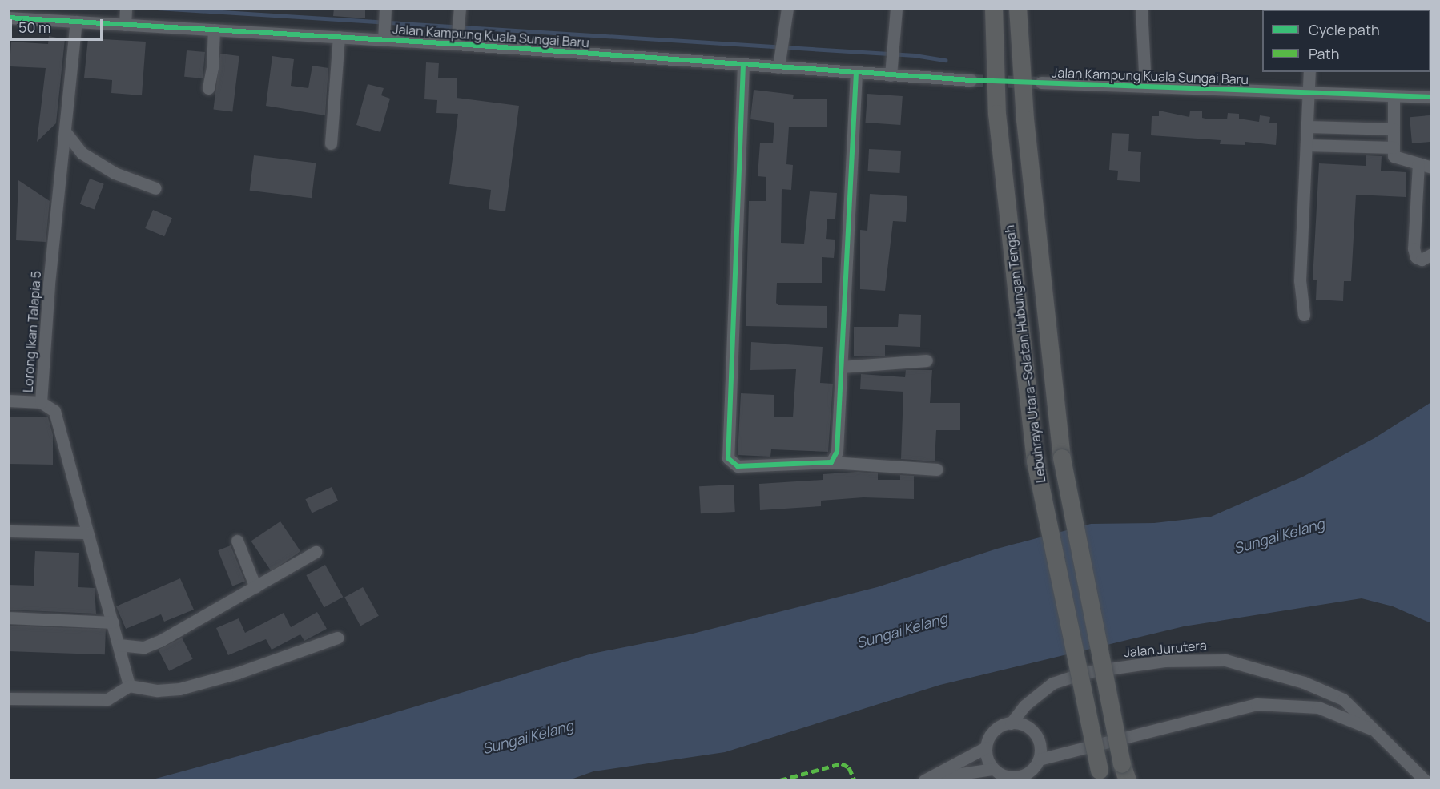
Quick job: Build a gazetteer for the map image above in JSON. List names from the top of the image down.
{
  "streets": {
    "highway": ["Lebuhraya Utara–Selatan Hubungan Tengah"],
    "street": ["Jalan Kampung Kuala Sungai Baru", "Lorong Ikan Talapia 5", "Jalan Jurutera"]
  },
  "crossings": [
    ["Jalan Kampung Kuala Sungai Baru", "Lorong Ikan Talapia 5"]
  ],
  "water": ["Sungai Kelang"],
  "legend": ["Cycle path", "Path"],
  "scale_bar": "50 m"
}
